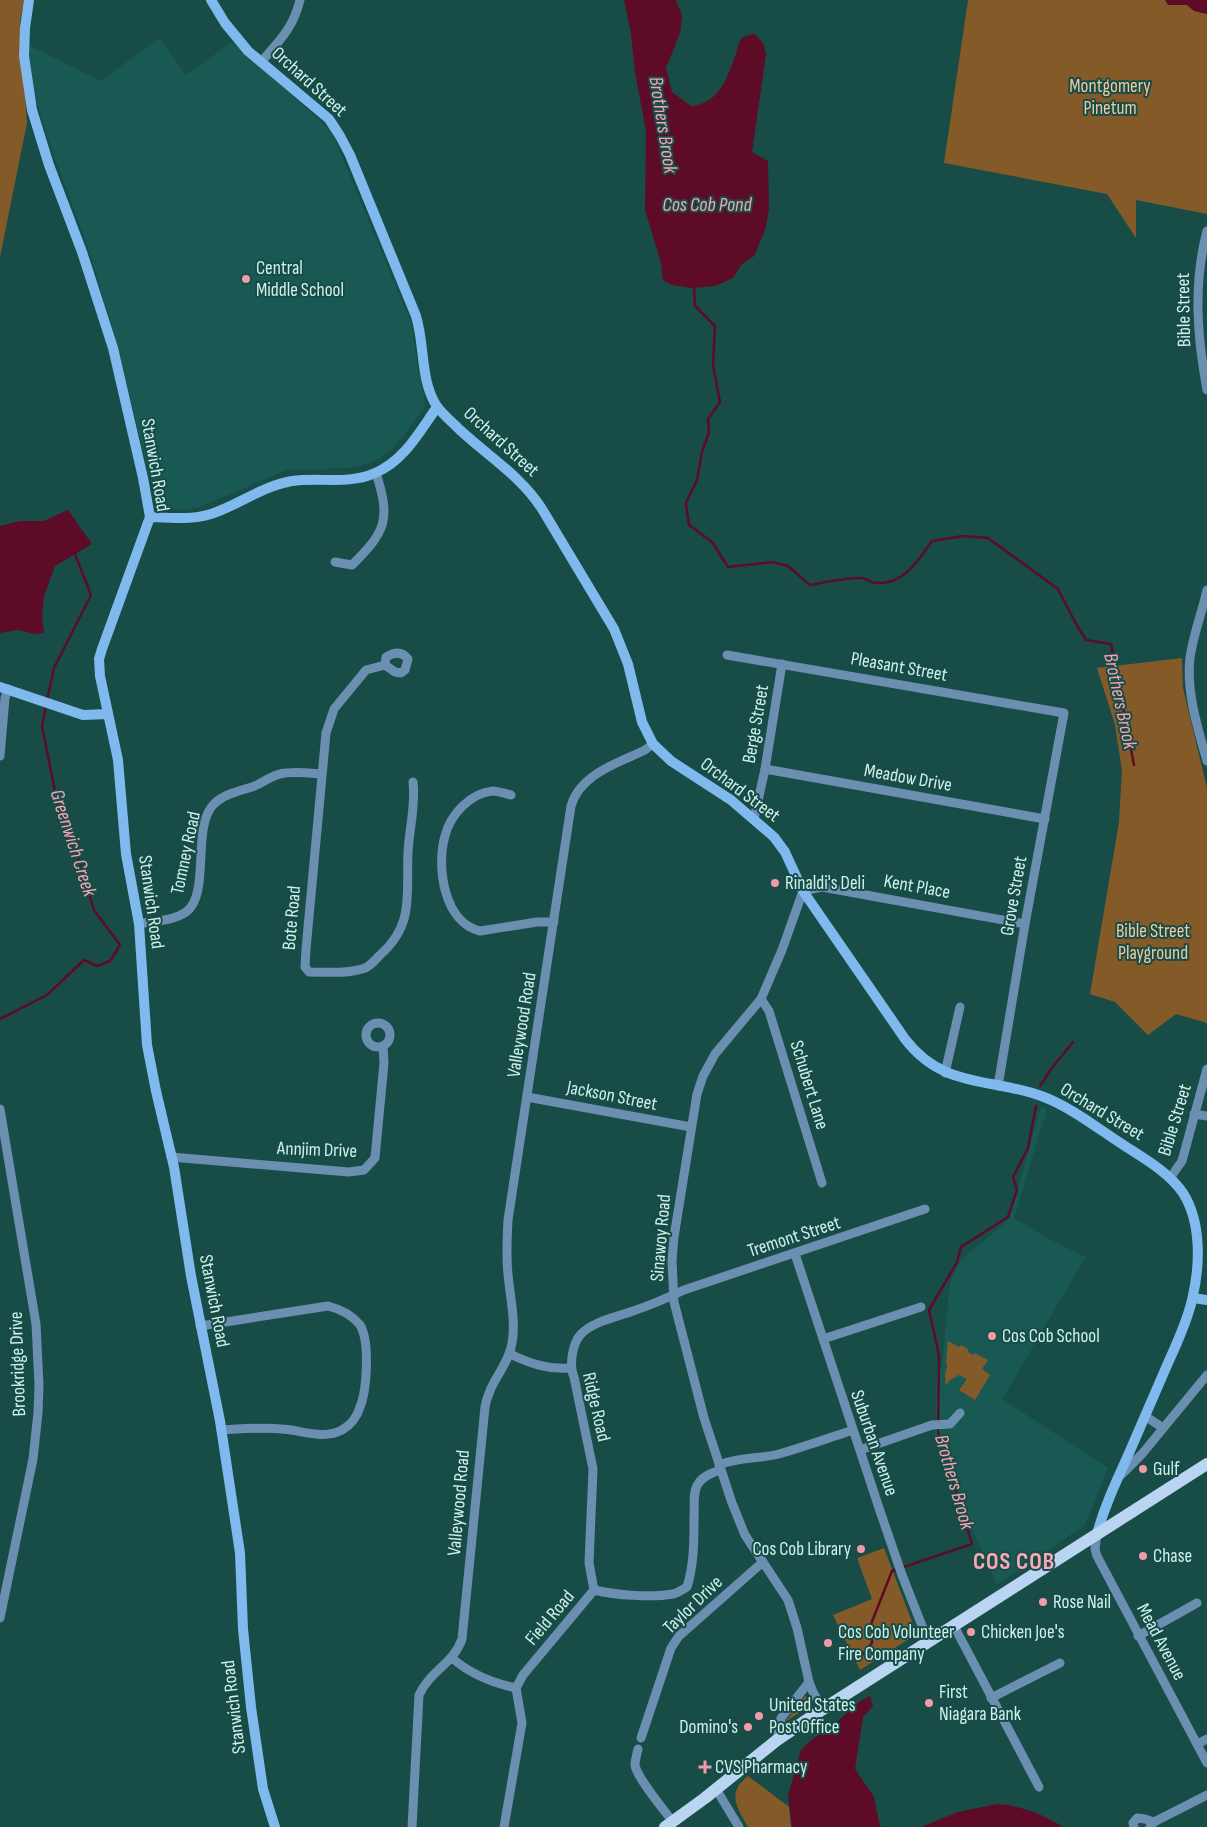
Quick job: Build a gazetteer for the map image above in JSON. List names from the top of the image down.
{
  "streets": {
    "street": [
      "Orchard Street",
      "Bible Street",
      "Stanwich Road",
      "Pleasant Street",
      "Berge Street",
      "Meadow Drive",
      "Tomney Road",
      "Kent Place",
      "Grove Street",
      "Bote Road",
      "Valleywood Road",
      "Schubert Lane",
      "Jackson Street",
      "Annjim Drive",
      "Tremont Street",
      "Sinawoy Road",
      "Brookridge Drive",
      "Ridge Road",
      "Suburban Avenue",
      "Taylor Drive",
      "Field Road",
      "Mead Avenue"
    ]
  },
  "crossings": [
    ["Orchard Street", "Bible Street"],
    ["Orchard Street", "Berge Street"],
    ["Orchard Street", "Kent Place"],
    ["Orchard Street", "Grove Street"],
    ["Orchard Street", "Valleywood Road"],
    ["Orchard Street", "Sinawoy Road"],
    ["Orchard Street", "Mead Avenue"],
    ["Stanwich Road", "Tomney Road"],
    ["Stanwich Road", "Annjim Drive"],
    ["Pleasant Street", "Berge Street"],
    ["Pleasant Street", "Grove Street"],
    ["Berge Street", "Meadow Drive"],
    ["Meadow Drive", "Grove Street"],
    ["Tomney Road", "Bote Road"],
    ["Kent Place", "Grove Street"],
    ["Kent Place", "Sinawoy Road"],
    ["Valleywood Road", "Jackson Street"],
    ["Schubert Lane", "Sinawoy Road"],
    ["Jackson Street", "Sinawoy Road"],
    ["Tremont Street", "Sinawoy Road"],
    ["Tremont Street", "Ridge Road"],
    ["Tremont Street", "Suburban Avenue"],
    ["Sinawoy Road", "Ridge Road"],
    ["Sinawoy Road", "Taylor Drive"],
    ["Sinawoy Road", "Field Road"],
    ["Ridge Road", "Field Road"]
  ],
  "districts": ["COS COB"],
  "water": ["Brothers Brook", "Cos Cob Pond", "Greenwich Creek"],
  "parks": ["Montgomery Pinetum", "Bible Street Playground"],
  "places": {
    "other": [
      "Central Middle School",
      "Rinaldi's Deli",
      "Cos Cob School",
      "Gulf",
      "Cos Cob Library",
      "Chase",
      "Rose Nail",
      "Chicken Joe's",
      "Cos Cob Volunteer Fire Company",
      "First Niagara Bank",
      "United States Post Office",
      "Domino's"
    ],
    "health": ["CVS Pharmacy"]
  }
}
